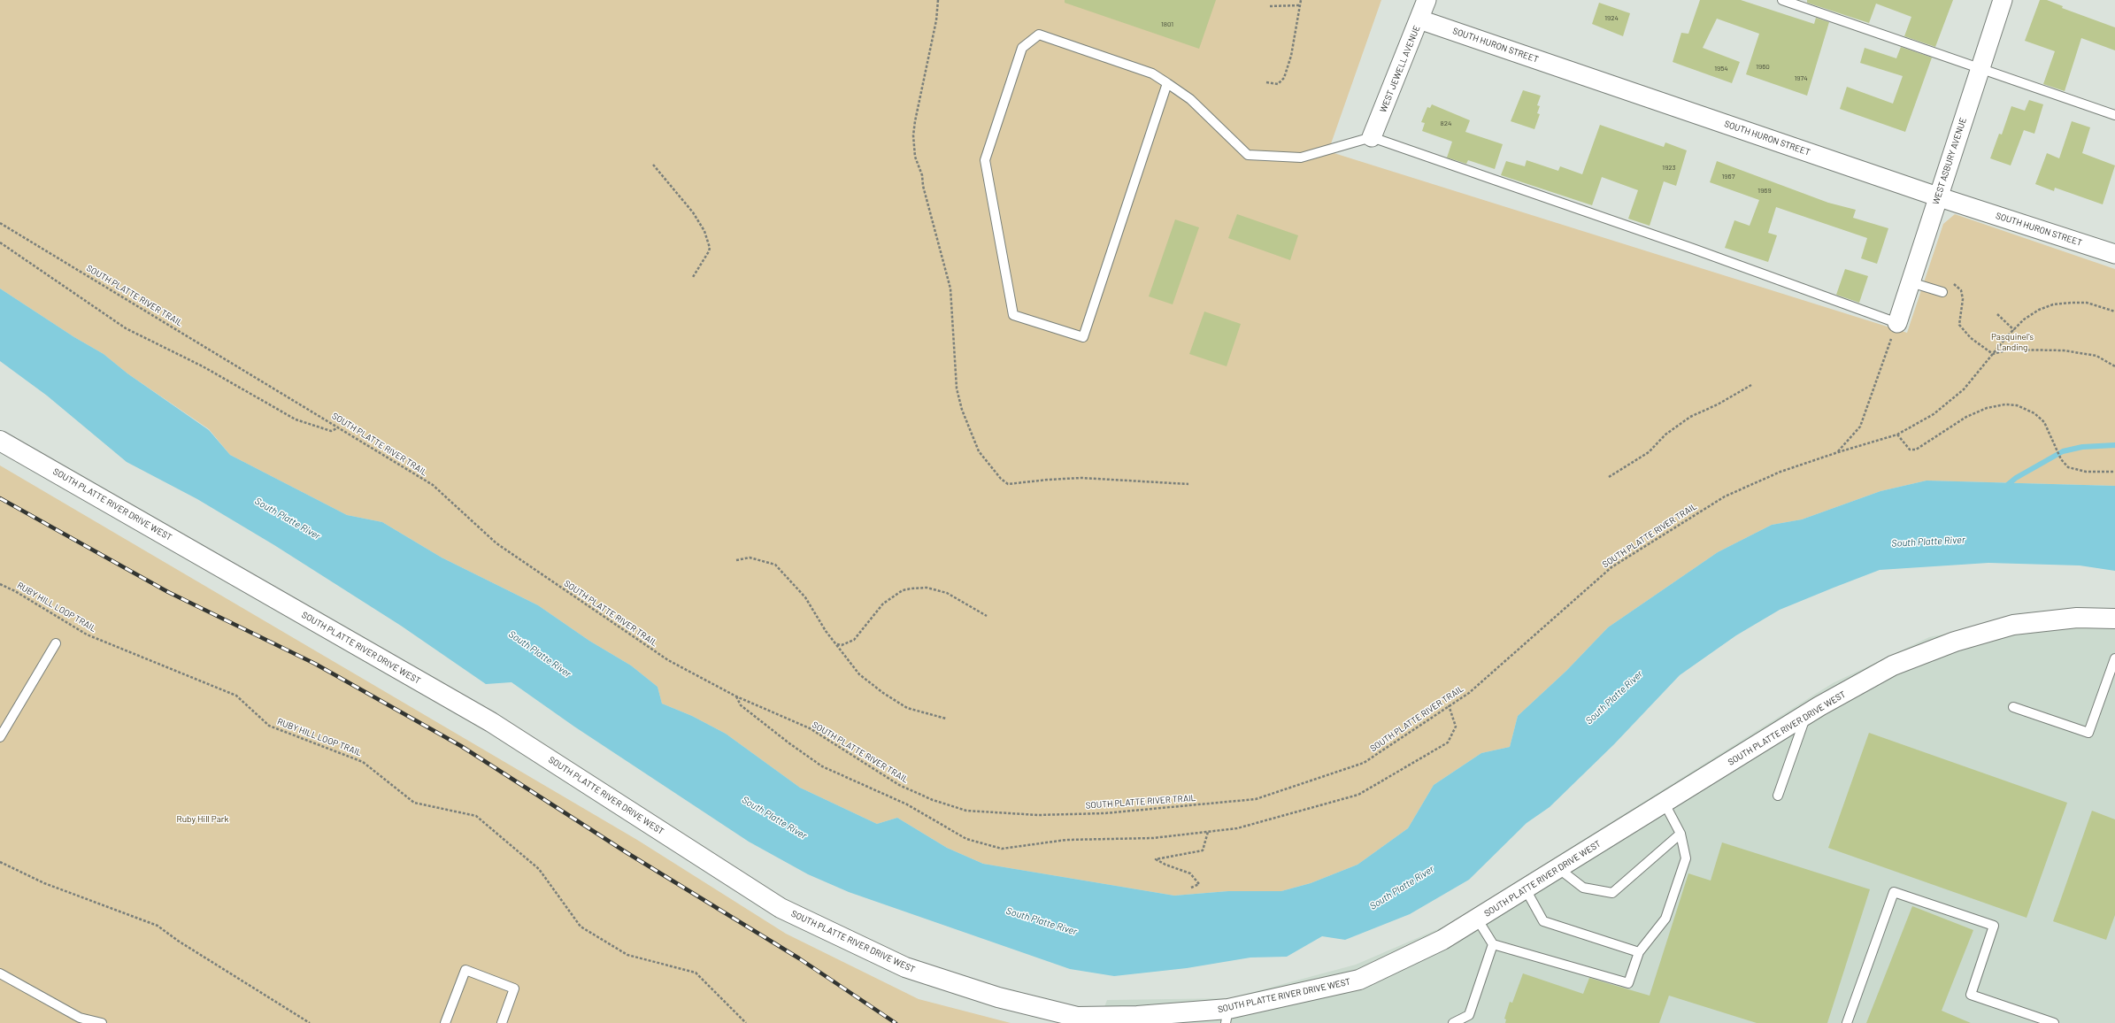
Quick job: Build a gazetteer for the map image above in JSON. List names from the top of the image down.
{
  "streets": {
    "street": [
      "SOUTH HURON STREET",
      "WEST JEWELL AVENUE",
      "WEST ASBURY AVENUE",
      "SOUTH PLATTE RIVER DRIVE WEST"
    ],
    "path": ["SOUTH PLATTE RIVER TRAIL", "RUBY HILL LOOP TRAIL"]
  },
  "crossings": [
    ["SOUTH HURON STREET", "WEST JEWELL AVENUE"],
    ["SOUTH HURON STREET", "WEST ASBURY AVENUE"]
  ],
  "water": ["South Platte River"],
  "parks": ["Pasquinel's Landing", "Ruby Hill Park"],
  "house_numbers": [
    "1924",
    "1801",
    "1960",
    "1954",
    "1974",
    "824",
    "1923",
    "1967",
    "1969"
  ]
}
